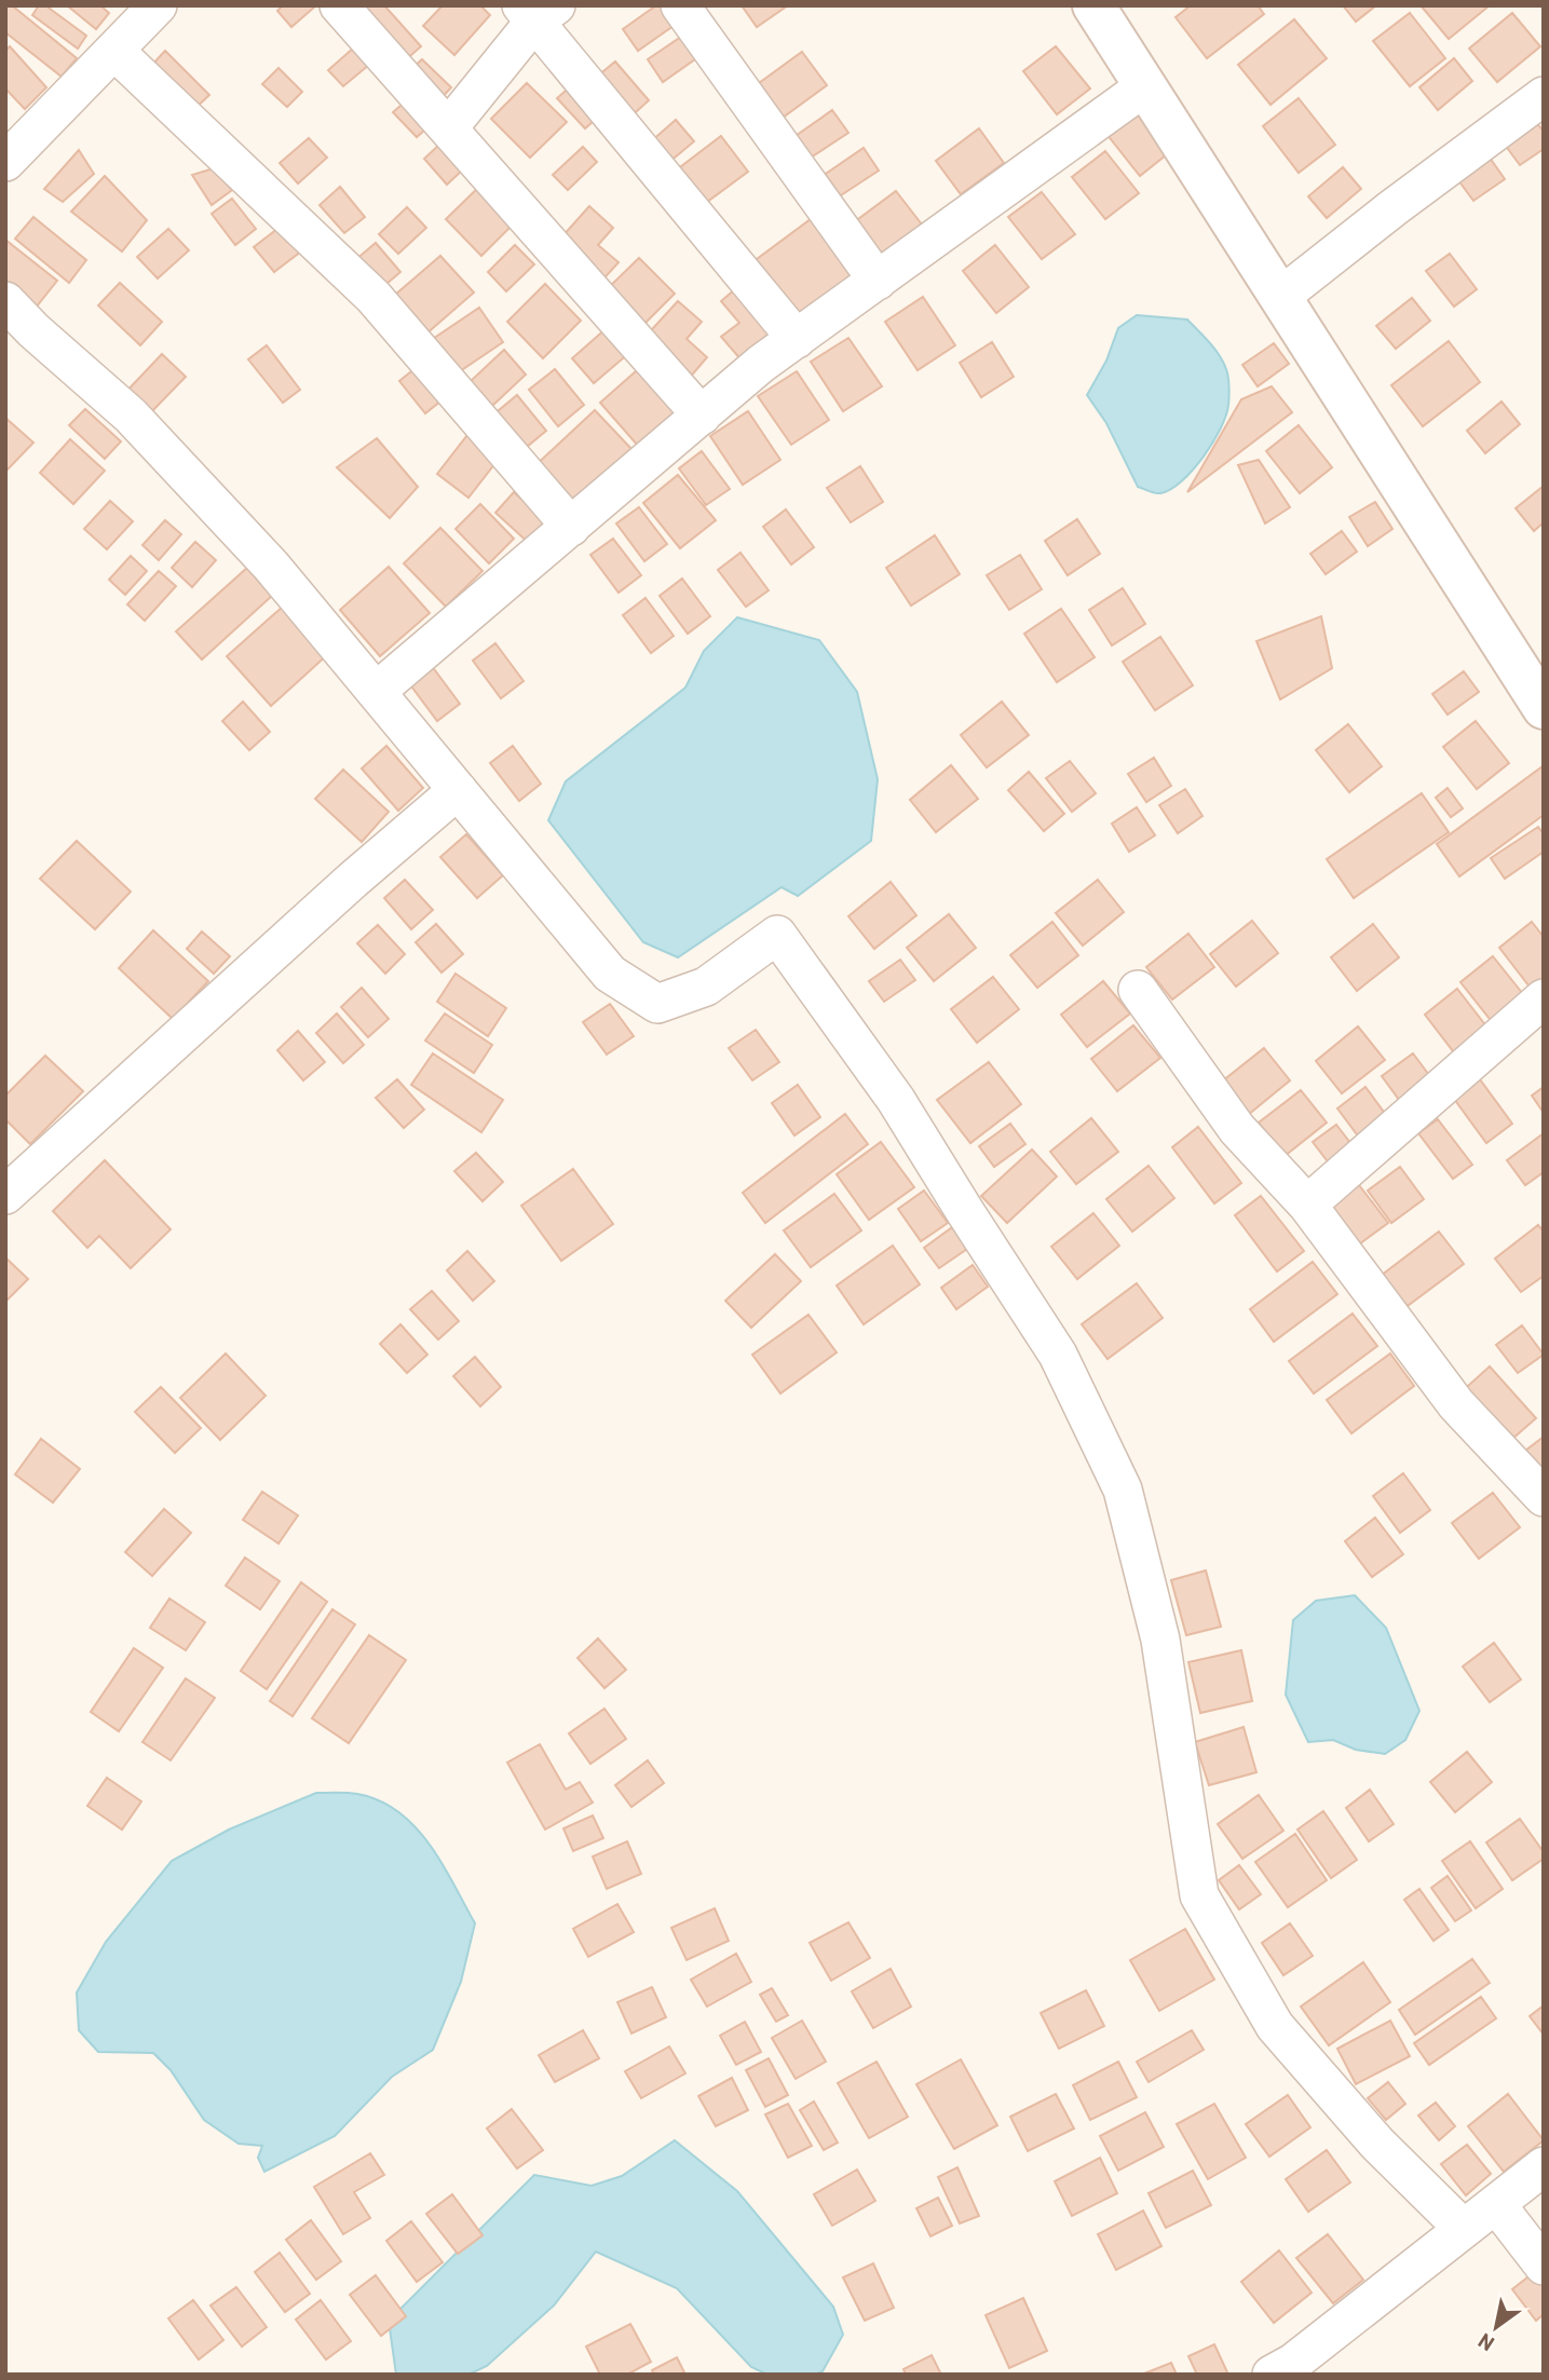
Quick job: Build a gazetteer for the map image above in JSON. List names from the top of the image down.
{
  "north": "bottom left"
}
